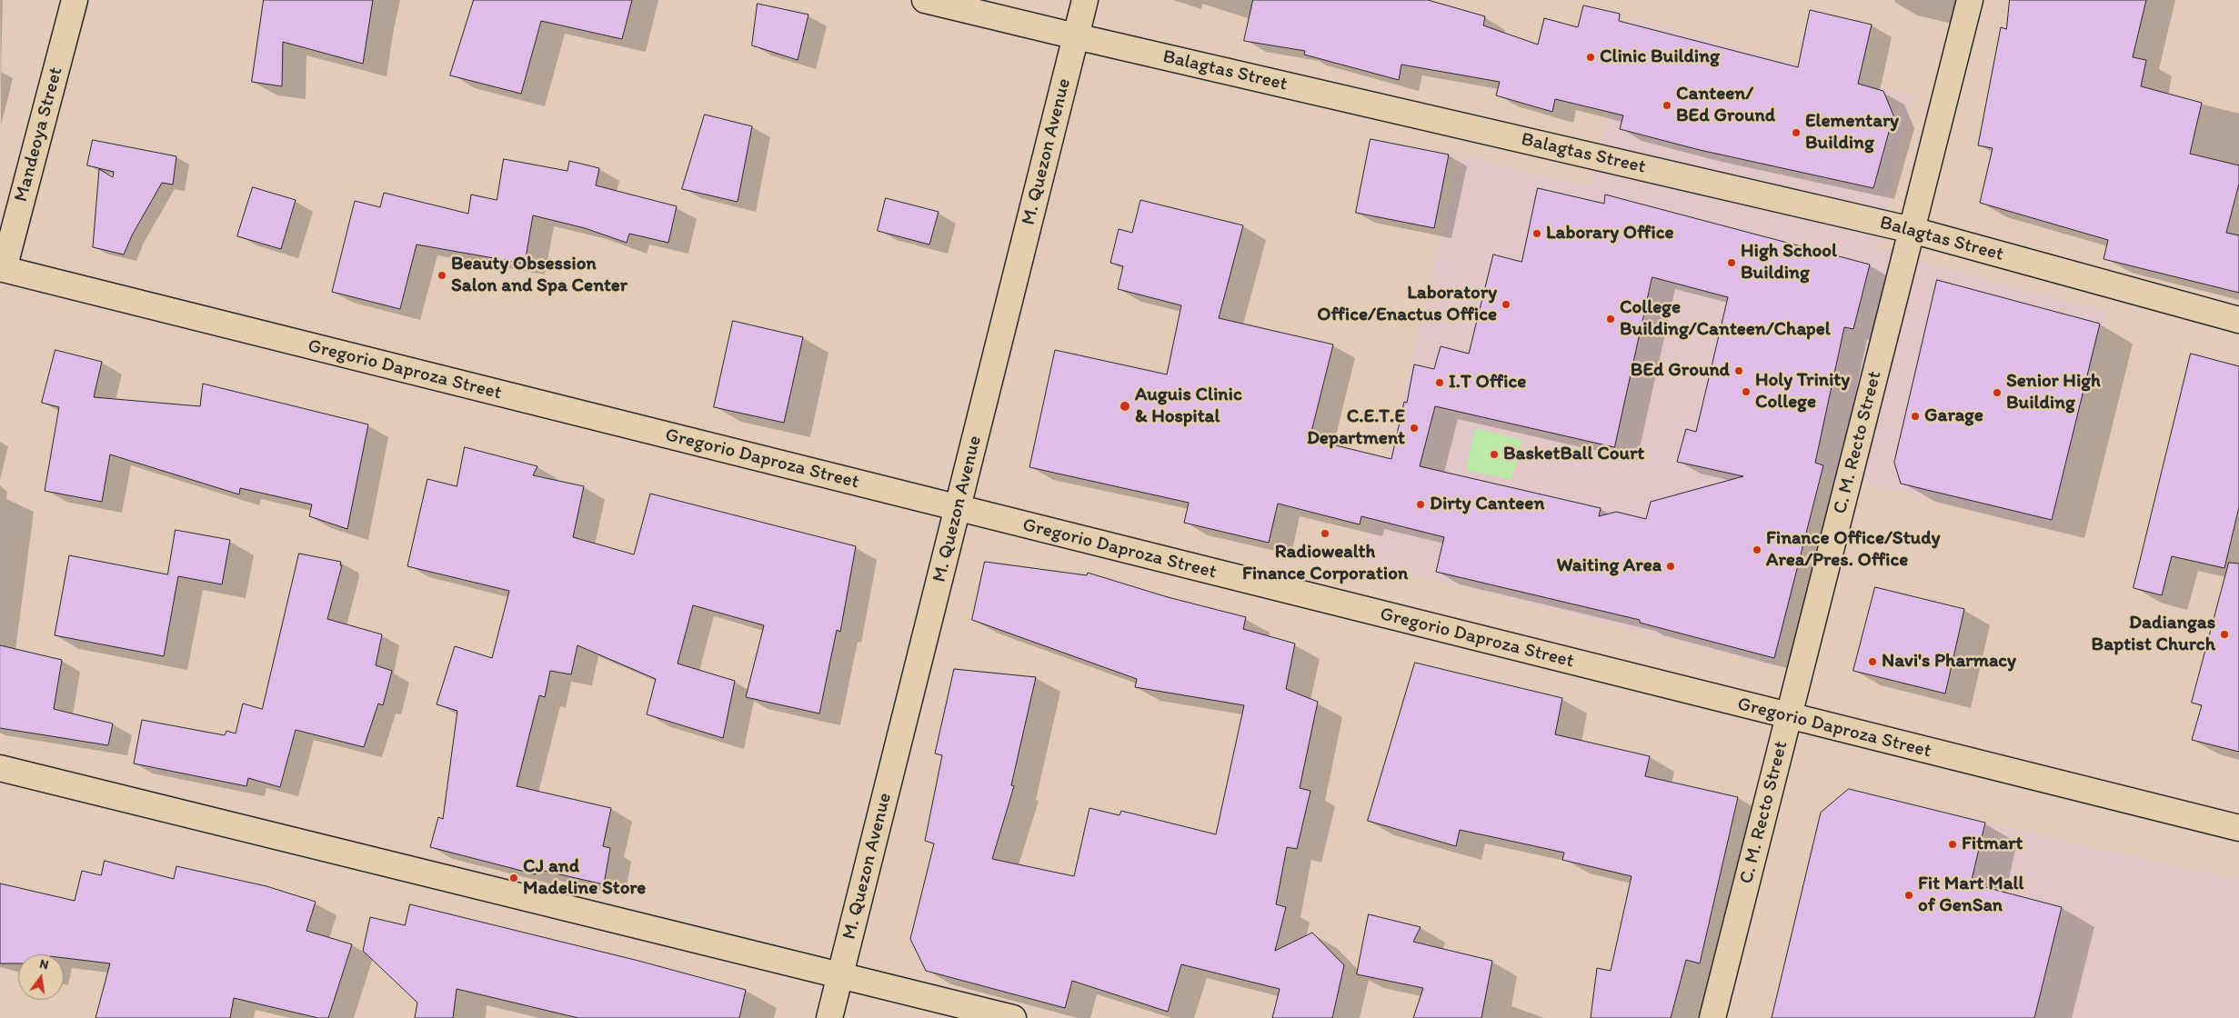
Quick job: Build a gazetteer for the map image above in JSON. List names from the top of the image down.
{
  "streets": {
    "street": [
      "Balagtas Street",
      "Mandeoya Street",
      "M. Quezon Avenue",
      "Gregorio Daproza Street",
      "C. M. Recto Street"
    ]
  },
  "crossings": [
    ["Balagtas Street", "M. Quezon Avenue"],
    ["Balagtas Street", "C. M. Recto Street"],
    ["Mandeoya Street", "Gregorio Daproza Street"],
    ["M. Quezon Avenue", "Gregorio Daproza Street"],
    ["Gregorio Daproza Street", "C. M. Recto Street"]
  ],
  "places": [
    "Clinic Building",
    "Canteen/ BEd Ground",
    "Elementary Building",
    "Laborary Office",
    "High School Building",
    "Beauty Obsession Salon and Spa Center",
    "Laboratory Office/Enactus Office",
    "College Building/Canteen/Chapel",
    "BEd Ground",
    "I.T Office",
    "Holy Trinity College",
    "Senior High Building",
    "Auguis Clinic & Hospital",
    "Garage",
    "C.E.T.E Department",
    "BasketBall Court",
    "Dirty Canteen",
    "Radiowealth Finance Corporation",
    "Finance Office/Study Area/Pres. Office",
    "Waiting Area",
    "Dadiangas Baptist Church",
    "Navi's Pharmacy",
    "Fitmart",
    "CJ and Madeline Store",
    "Fit Mart Mall of GenSan"
  ],
  "north": "top"
}
